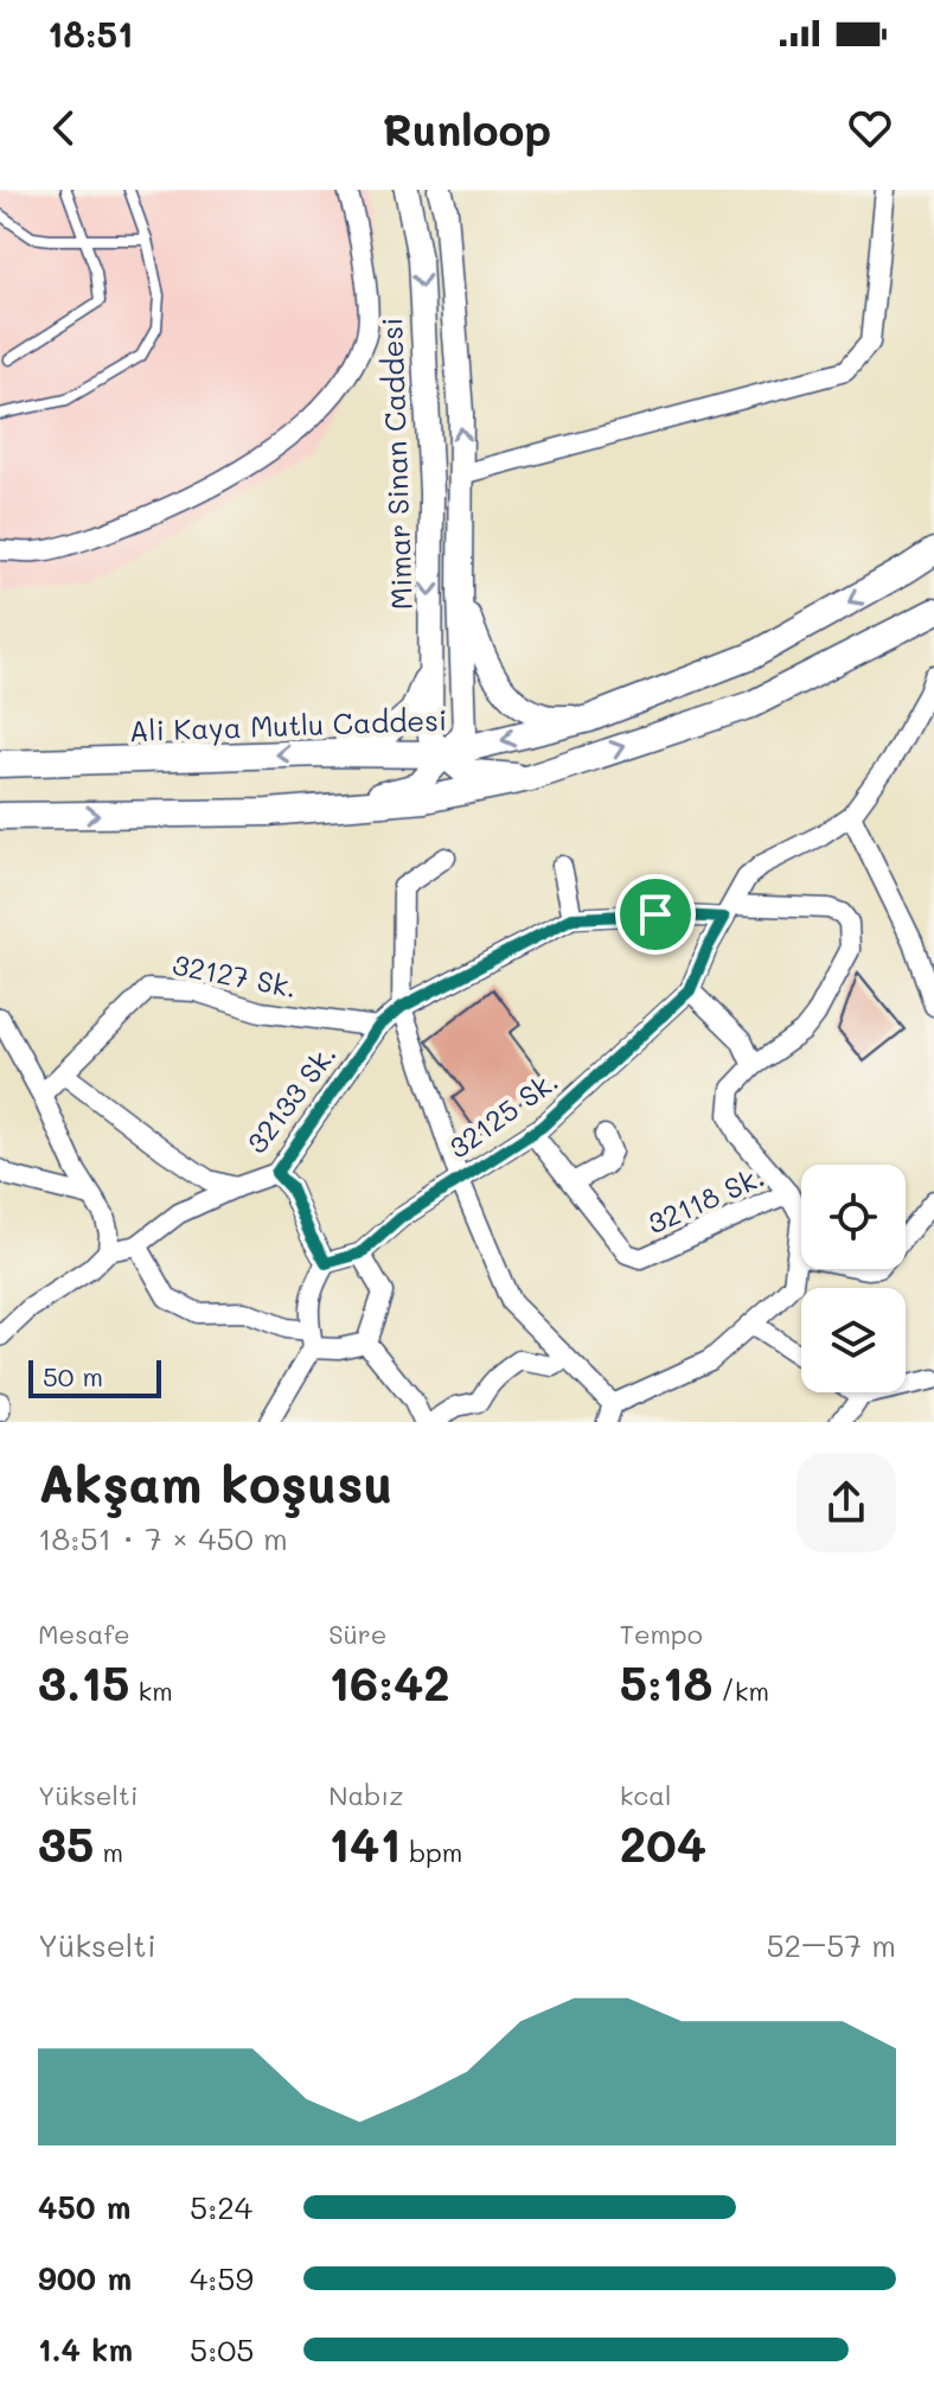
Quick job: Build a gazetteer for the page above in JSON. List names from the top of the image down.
{
  "streets": {
    "main road": ["Ali Kaya Mutlu Caddesi"],
    "street": [
      "Mimar Sinan Caddesi",
      "32127 Sk.",
      "32133 Sk.",
      "32125 Sk.",
      "32118 Sk."
    ]
  },
  "crossings": [
    ["Mimar Sinan Caddesi", "Ali Kaya Mutlu Caddesi"],
    ["32127 Sk.", "32133 Sk."],
    ["32125 Sk.", "32118 Sk."]
  ],
  "scale_bar": "50 m",
  "page": {
    "status": "18:51",
    "header": "Runloop",
    "scale": "50 m",
    "heading": ["Akşam koşusu", "18:51 · 7 × 450 m"],
    "stats": [
      ["Mesafe", "3.15 km"],
      ["Süre", "16:42"],
      ["Tempo", "5:18 /km"],
      ["Yükselti", "35 m"],
      ["Nabız", "141 bpm"],
      ["kcal", "204"]
    ],
    "chart": ["Yükselti", "52–57 m"],
    "list": [
      {
        "name": "450 m",
        "note": "5:24"
      },
      {
        "name": "900 m",
        "note": "4:59"
      },
      {
        "name": "1.4 km",
        "note": "5:05"
      }
    ]
  }
}
